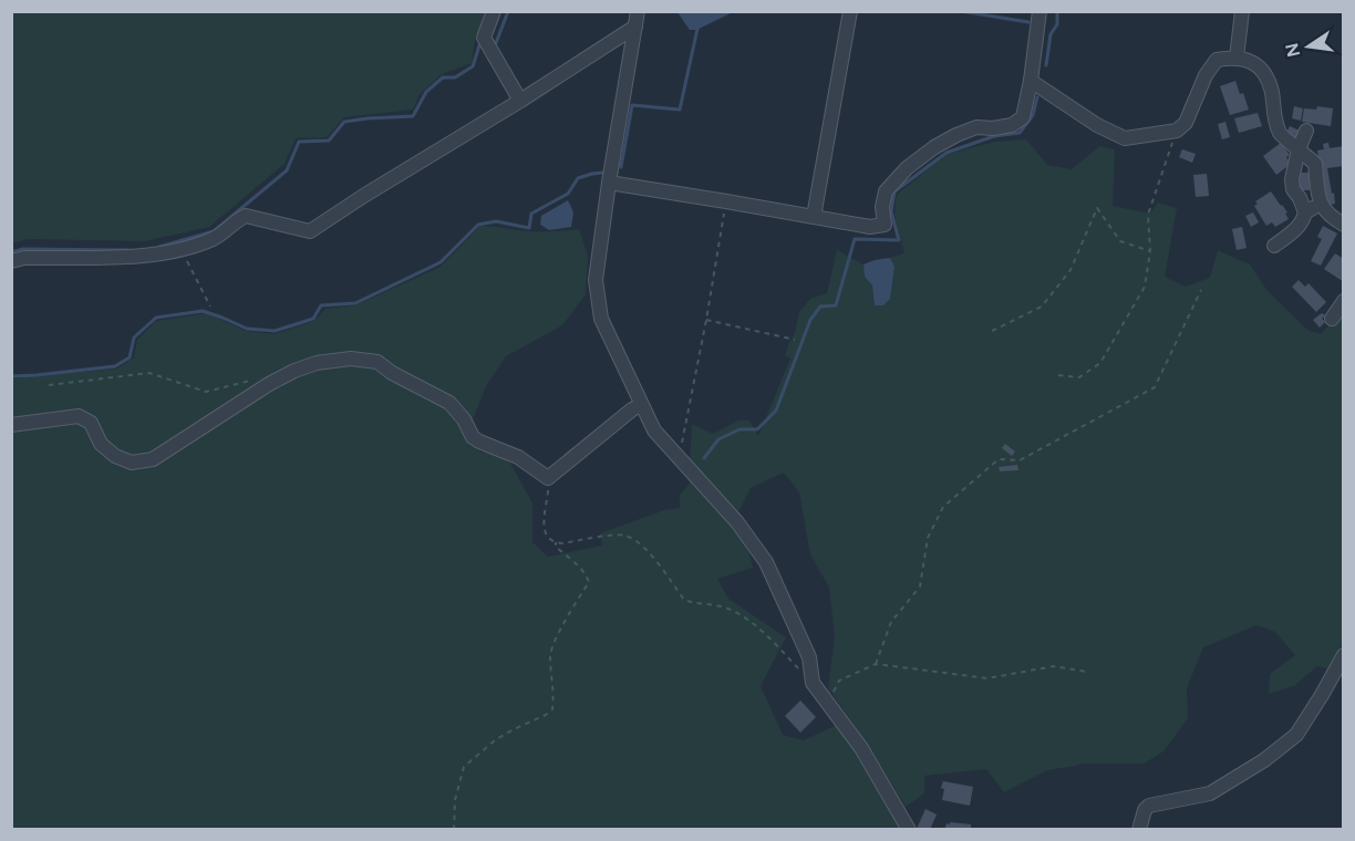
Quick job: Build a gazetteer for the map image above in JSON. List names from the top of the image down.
{
  "north": "left"
}
